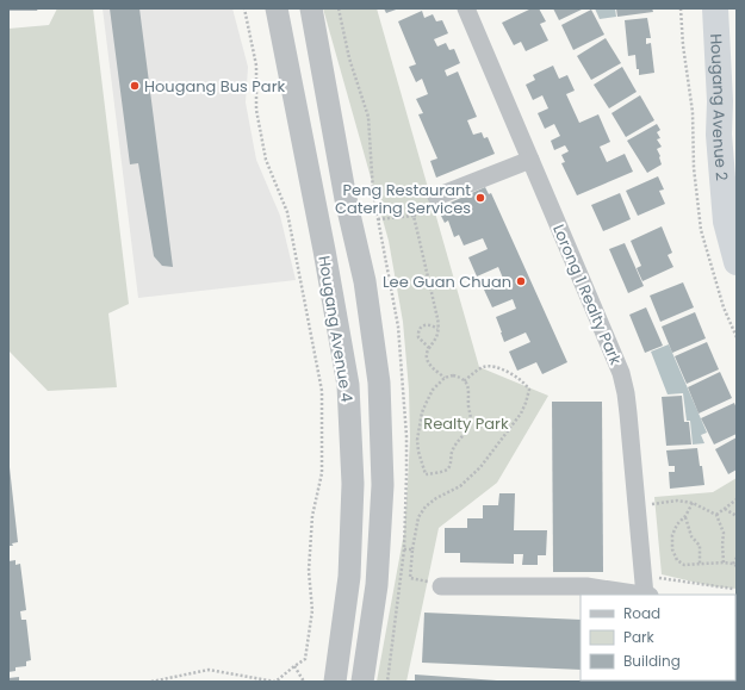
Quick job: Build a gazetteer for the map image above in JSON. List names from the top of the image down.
{
  "streets": {
    "highway": ["Hougang Avenue 2"],
    "street": ["Lorong 1 Realty Park", "Hougang Avenue 4"]
  },
  "parks": ["Realty Park"],
  "places": ["Hougang Bus Park", "Peng Restaurant Catering Services", "Lee Guan Chuan"],
  "legend": ["Road", "Park", "Building"]
}
